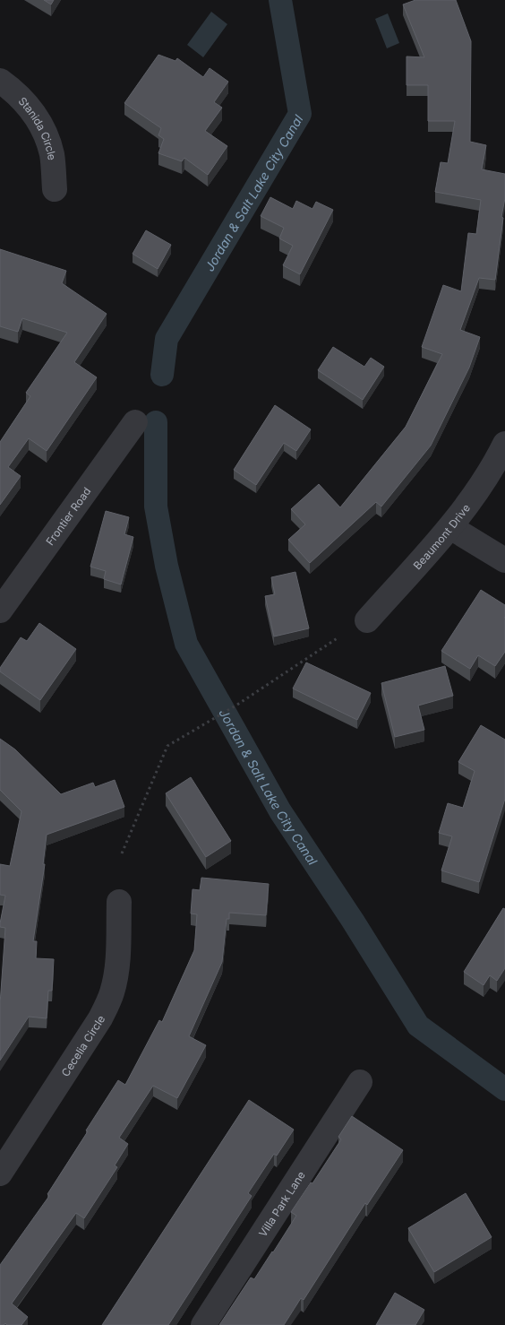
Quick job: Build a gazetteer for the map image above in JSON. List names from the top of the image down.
{
  "streets": {
    "street": [
      "Stanida Circle",
      "Frontier Road",
      "Beaumont Drive",
      "Cecelia Circle",
      "Villa Park Lane"
    ]
  },
  "water": ["Jordan & Salt Lake City Canal"]
}
